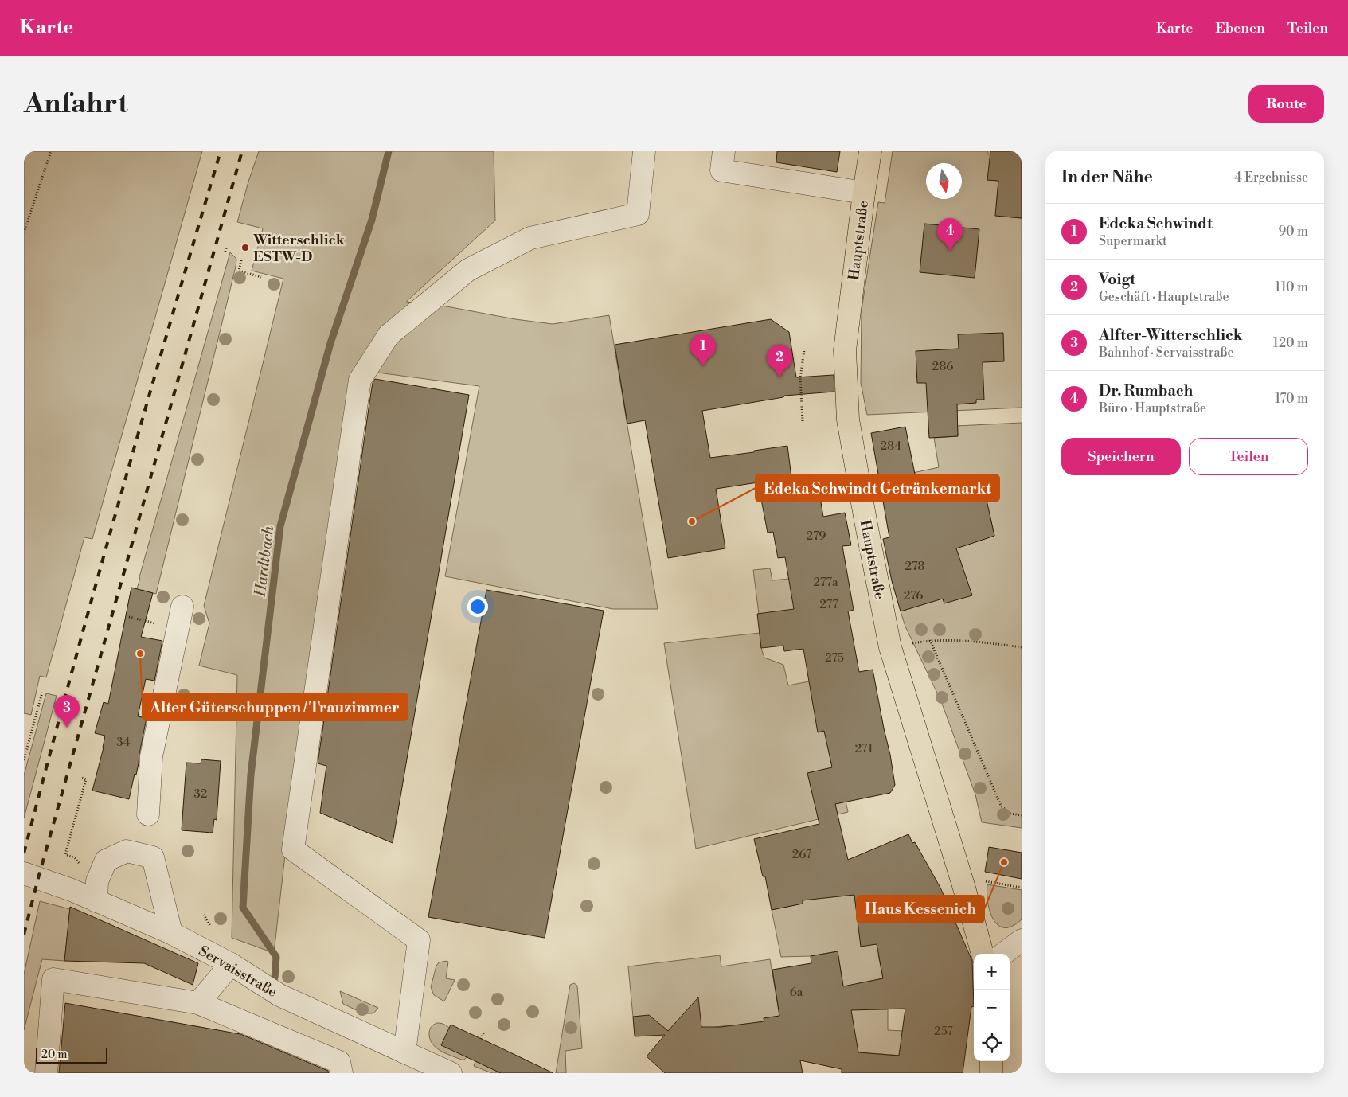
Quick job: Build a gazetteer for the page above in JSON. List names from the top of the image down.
{
  "streets": {
    "main road": ["Hauptstraße"],
    "street": ["Servaisstraße"]
  },
  "water": ["Hardtbach"],
  "places": [
    "Witterschlick ESTW-D",
    "Edeka Schwindt Getränkemarkt",
    "Alter Güterschuppen / Trauzimmer",
    "Haus Kessenich"
  ],
  "house_numbers": [
    "286",
    "284",
    "279",
    "278",
    "277a",
    "276",
    "277",
    "275",
    "34",
    "271",
    "32",
    "267",
    "6a",
    "257"
  ],
  "scale_bar": "20 m",
  "north": "bottom",
  "page": {
    "header": "Karte",
    "nav": ["Karte", "Ebenen", "Teilen"],
    "buttons": [
      "Route",
      ["Speichern", "Teilen"]
    ],
    "title": "Anfahrt",
    "heading": ["In der Nähe", "4 Ergebnisse"],
    "list": [
      {
        "mark": "1",
        "name": "Edeka Schwindt",
        "note": "Supermarkt",
        "value": "90 m"
      },
      {
        "mark": "2",
        "name": "Voigt",
        "note": "Geschäft · Hauptstraße",
        "value": "110 m"
      },
      {
        "mark": "3",
        "name": "Alfter-Witterschlick",
        "note": "Bahnhof · Servaisstraße",
        "value": "120 m"
      },
      {
        "mark": "4",
        "name": "Dr. Rumbach",
        "note": "Büro · Hauptstraße",
        "value": "170 m"
      }
    ],
    "pins": [
      "4",
      "1",
      "2",
      "3"
    ],
    "map_buttons": ["+", "−"],
    "scale": "20 m"
  }
}
